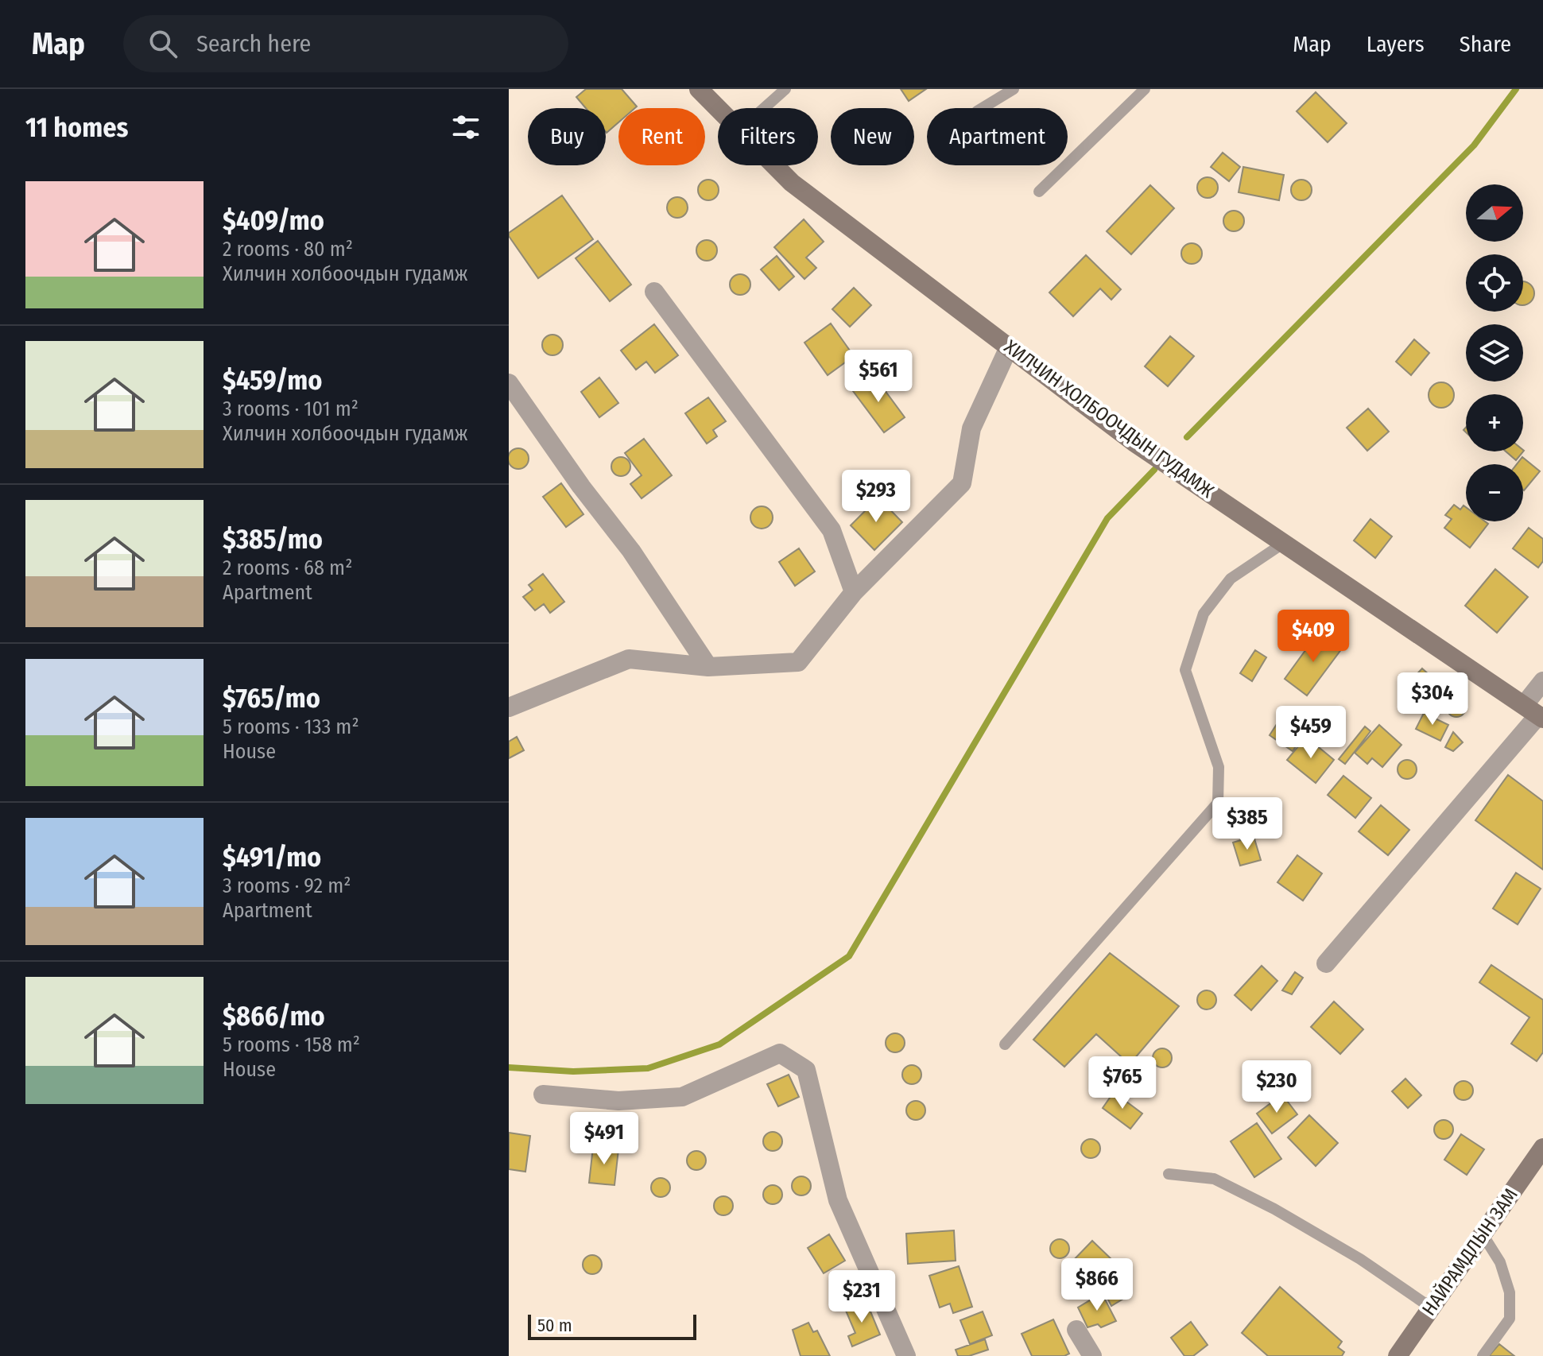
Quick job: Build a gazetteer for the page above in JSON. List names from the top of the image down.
{
  "streets": {
    "main road": ["ХИЛЧИН ХОЛБООЧДЫН ГУДАМЖ", "НАЙРАМДЛЫН ЗАМ"]
  },
  "scale_bar": "50 m",
  "north": "right",
  "page": {
    "header": "Map",
    "search": "Search here",
    "nav": ["Map", "Layers", "Share"],
    "heading": "11 homes",
    "chip": [
      "Buy",
      "Rent",
      "Filters",
      "New",
      "Apartment"
    ],
    "list": [
      {
        "name": "$409/mo",
        "note": "2 rooms · 80 m² · Хилчин холбоочдын гудамж"
      },
      {
        "name": "$459/mo",
        "note": "3 rooms · 101 m² · Хилчин холбоочдын гудамж"
      },
      {
        "name": "$385/mo",
        "note": "2 rooms · 68 m² · Apartment"
      },
      {
        "name": "$765/mo",
        "note": "5 rooms · 133 m² · House"
      },
      {
        "name": "$491/mo",
        "note": "3 rooms · 92 m² · Apartment"
      },
      {
        "name": "$866/mo",
        "note": "5 rooms · 158 m² · House"
      }
    ],
    "map_buttons": ["+", "−"],
    "price": [
      "$561",
      "$293",
      "$409",
      "$304",
      "$459",
      "$385",
      "$765",
      "$230",
      "$491",
      "$866",
      "$231"
    ],
    "scale": "50 m"
  }
}
